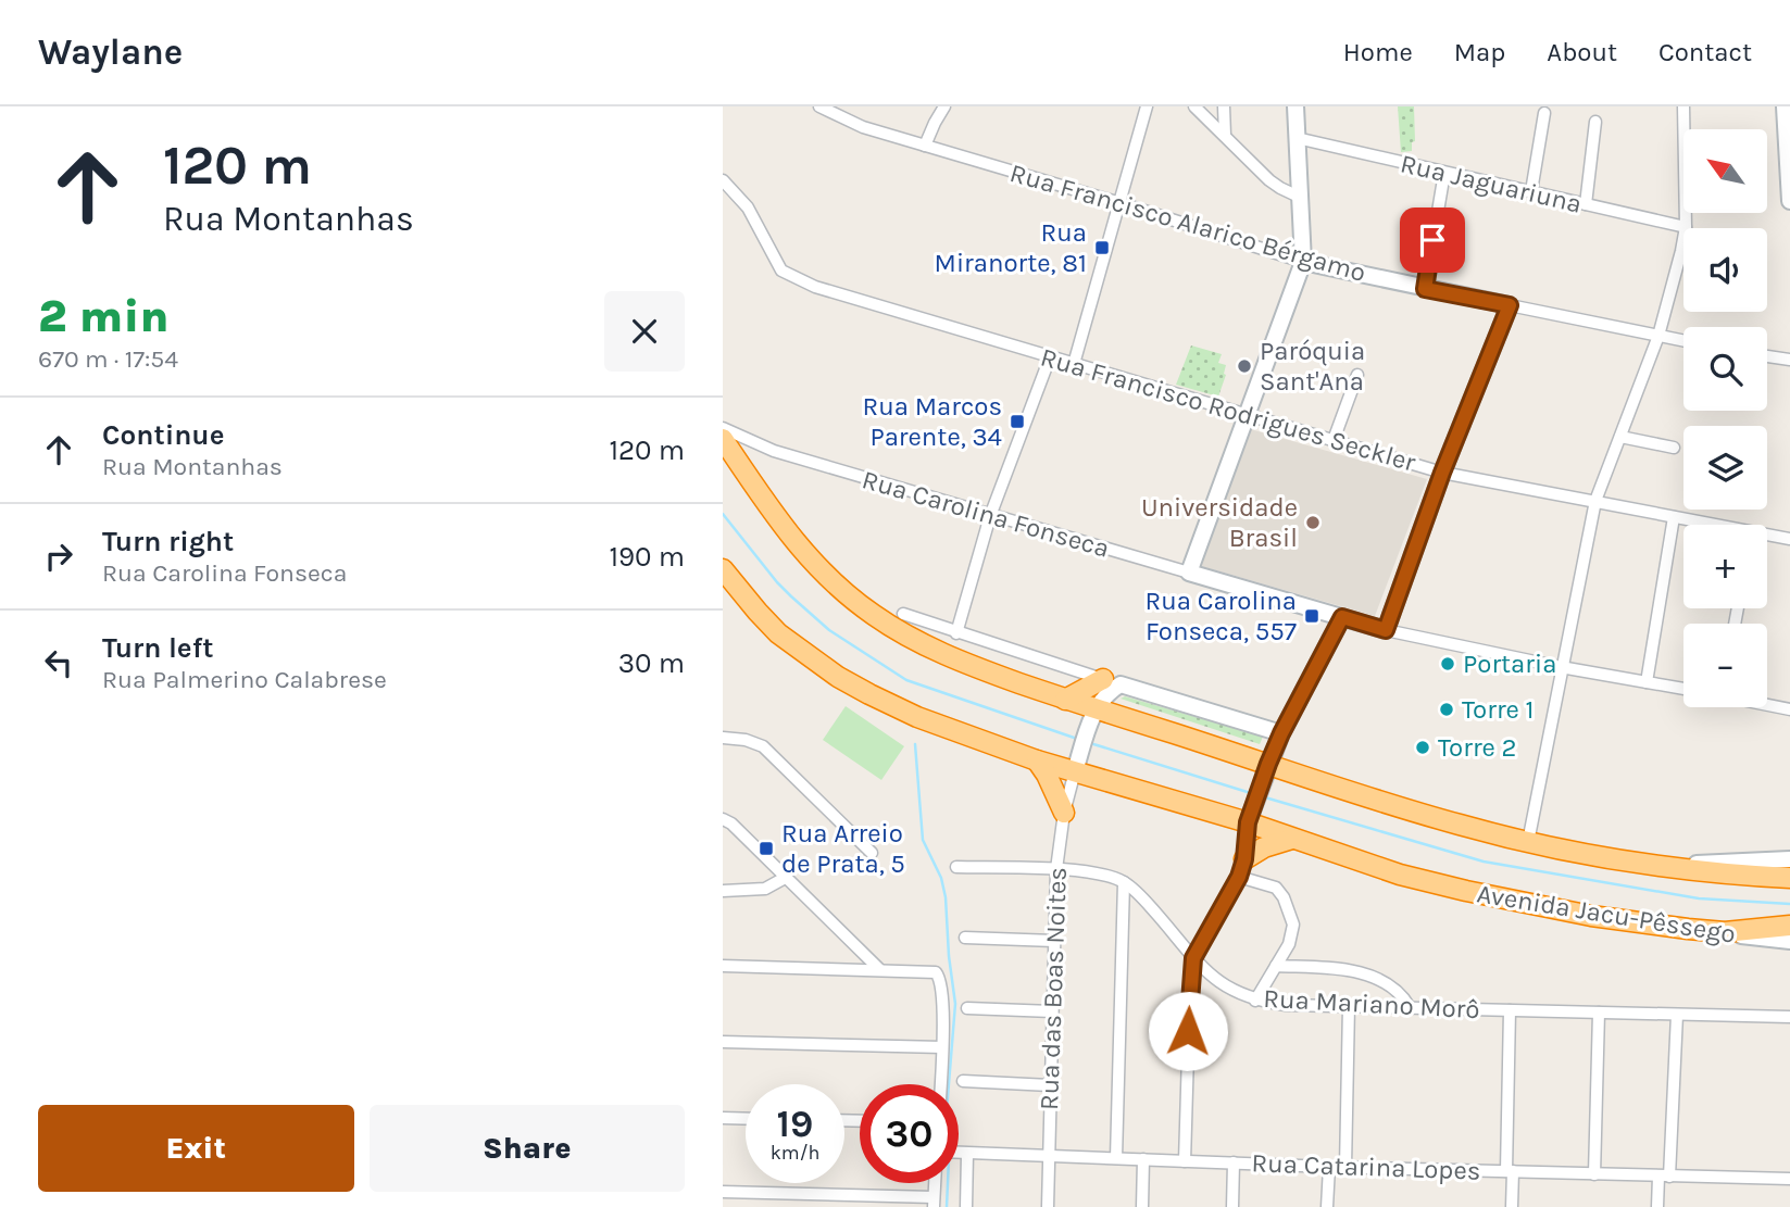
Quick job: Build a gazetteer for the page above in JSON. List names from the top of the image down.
{
  "streets": {
    "highway": ["Avenida Jacu-Pêssego"],
    "street": [
      "Rua Jaguariuna",
      "Rua Francisco Alarico Bérgamo",
      "Rua Francisco Rodrigues Seckler",
      "Rua Carolina Fonseca",
      "Rua das Boas Noites",
      "Rua Mariano Morô",
      "Rua Catarina Lopes"
    ]
  },
  "crossings": [
    ["Avenida Jacu-Pêssego", "Rua das Boas Noites"],
    ["Rua das Boas Noites", "Rua Catarina Lopes"]
  ],
  "places": {
    "transit": [
      "Rua Miranorte, 81",
      "Rua Marcos Parente, 34",
      "Rua Carolina Fonseca, 557",
      "Rua Arreio de Prata, 5"
    ],
    "other": [
      "Paróquia Sant'Ana",
      "Universidade Brasil",
      "Portaria",
      "Torre 1",
      "Torre 2"
    ]
  },
  "north": "top left",
  "page": {
    "header": "Waylane",
    "nav": [
      "Home",
      "Map",
      "About",
      "Contact"
    ],
    "turn": ["120 m", "Rua Montanhas"],
    "map_buttons": ["+", "−"],
    "heading": ["2 min", "670 m · 17:54"],
    "list": [
      {
        "name": "Continue",
        "note": "Rua Montanhas",
        "value": "120 m"
      },
      {
        "name": "Turn right",
        "note": "Rua Carolina Fonseca",
        "value": "190 m"
      },
      {
        "name": "Turn left",
        "note": "Rua Palmerino Calabrese",
        "value": "30 m"
      }
    ],
    "speed": "19 km/h",
    "limit": "30",
    "buttons": ["Exit", "Share"]
  }
}
